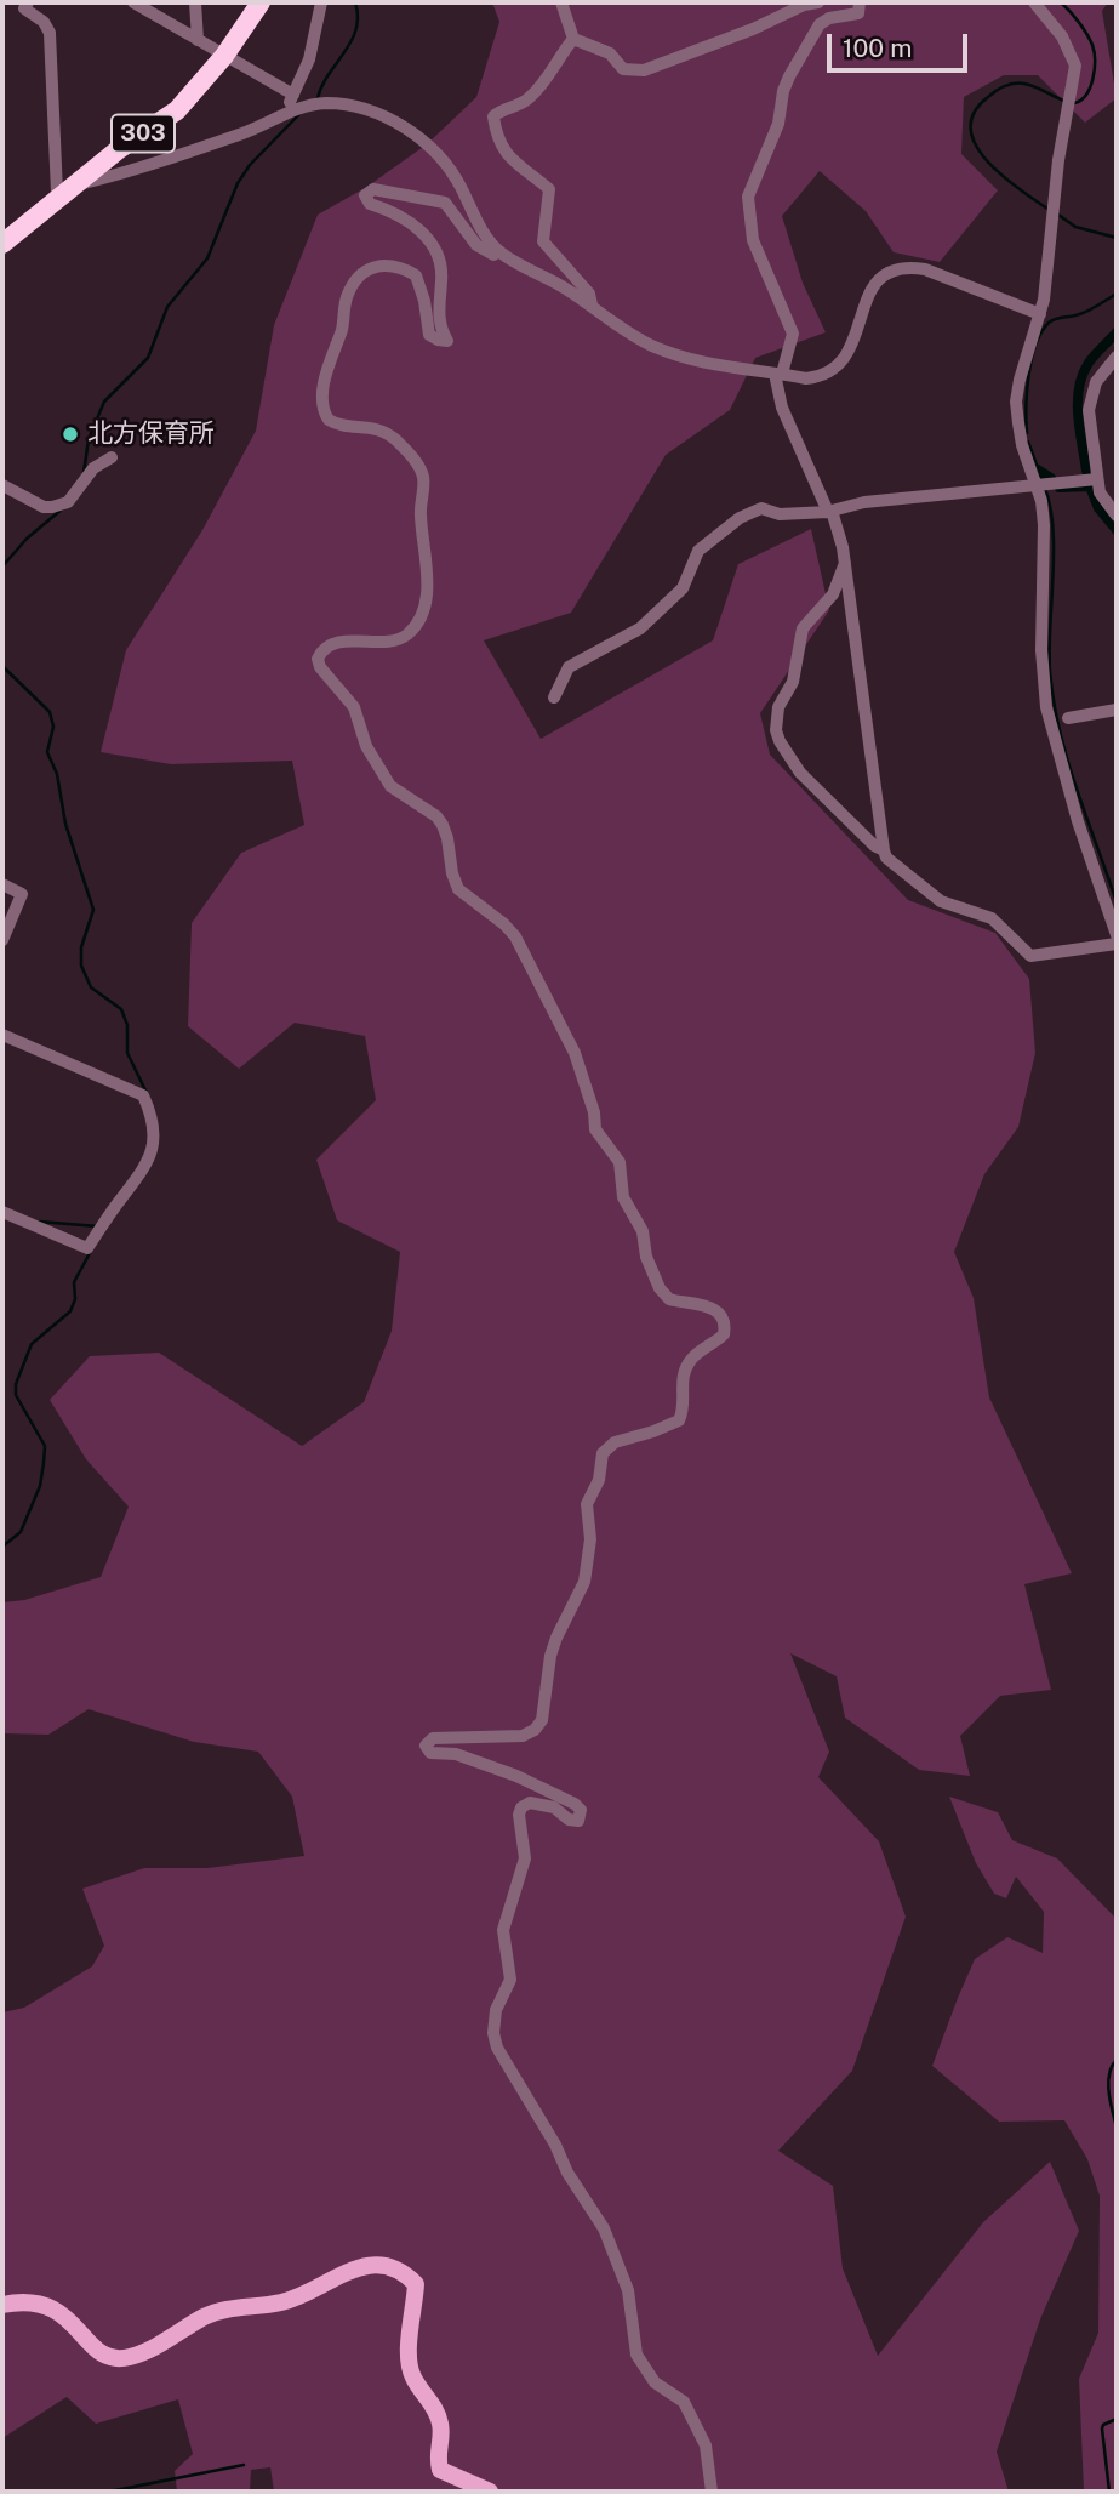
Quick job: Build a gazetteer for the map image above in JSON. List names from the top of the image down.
{
  "streets": {
    "highway": ["303"]
  },
  "places": ["北方保育所"],
  "scale_bar": "100 m"
}
